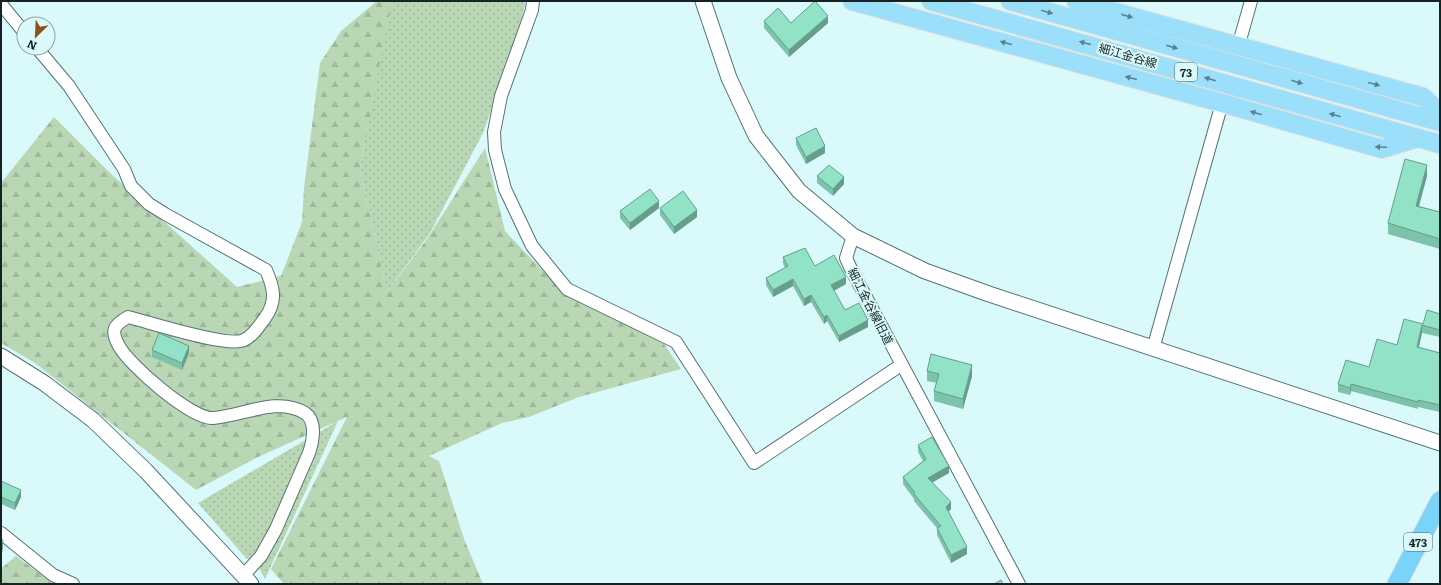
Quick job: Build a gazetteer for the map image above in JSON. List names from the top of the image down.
{
  "streets": {
    "highway": ["473"],
    "main road": ["細江金谷線", "73"],
    "street": ["細江金谷線旧道"]
  },
  "north": "bottom left"
}
